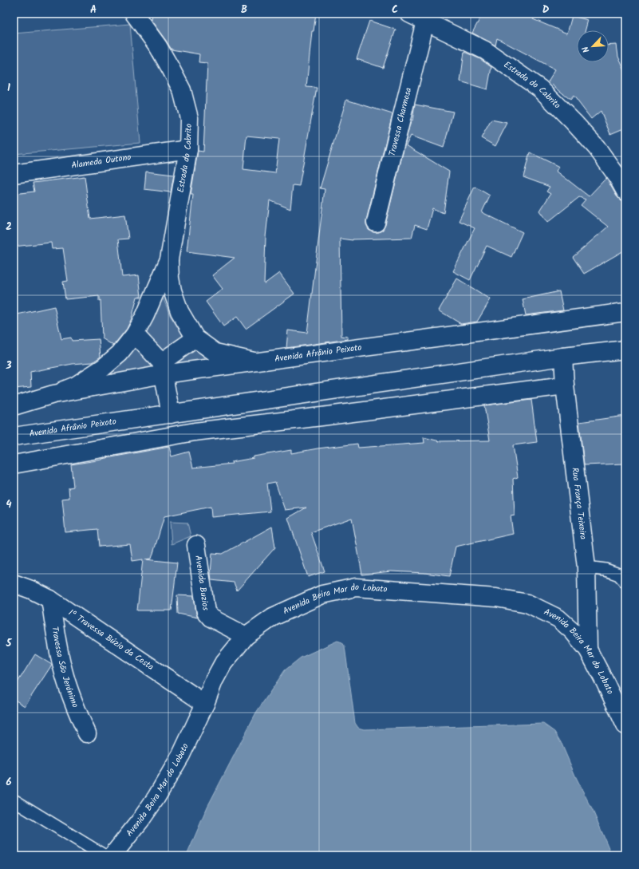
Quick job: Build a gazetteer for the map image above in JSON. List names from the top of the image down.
{
  "streets": {
    "street": [
      "Estrada do Cabrito",
      "Travessa Charmosa",
      "Alameda Outono",
      "Avenida Afrânio Peixoto",
      "Rua França Teixeira",
      "Avenida Buzios",
      "Avenida Beira Mar do Lobato",
      "1ª Travessa Búzio da Costa",
      "Travessa São Jerónimo"
    ]
  },
  "crossings": [
    ["Estrada do Cabrito", "Travessa Charmosa"],
    ["Estrada do Cabrito", "Alameda Outono"],
    ["Estrada do Cabrito", "Avenida Afrânio Peixoto"],
    ["Avenida Afrânio Peixoto", "Rua França Teixeira"],
    ["Rua França Teixeira", "Avenida Beira Mar do Lobato"],
    ["Avenida Buzios", "Avenida Beira Mar do Lobato"],
    ["Avenida Beira Mar do Lobato", "1ª Travessa Búzio da Costa"],
    ["1ª Travessa Búzio da Costa", "Travessa São Jerónimo"]
  ],
  "north": "bottom left",
  "grid": {
    "columns": [
      "A",
      "B",
      "C",
      "D"
    ],
    "rows": [
      "1",
      "2",
      "3",
      "4",
      "5",
      "6"
    ]
  }
}
